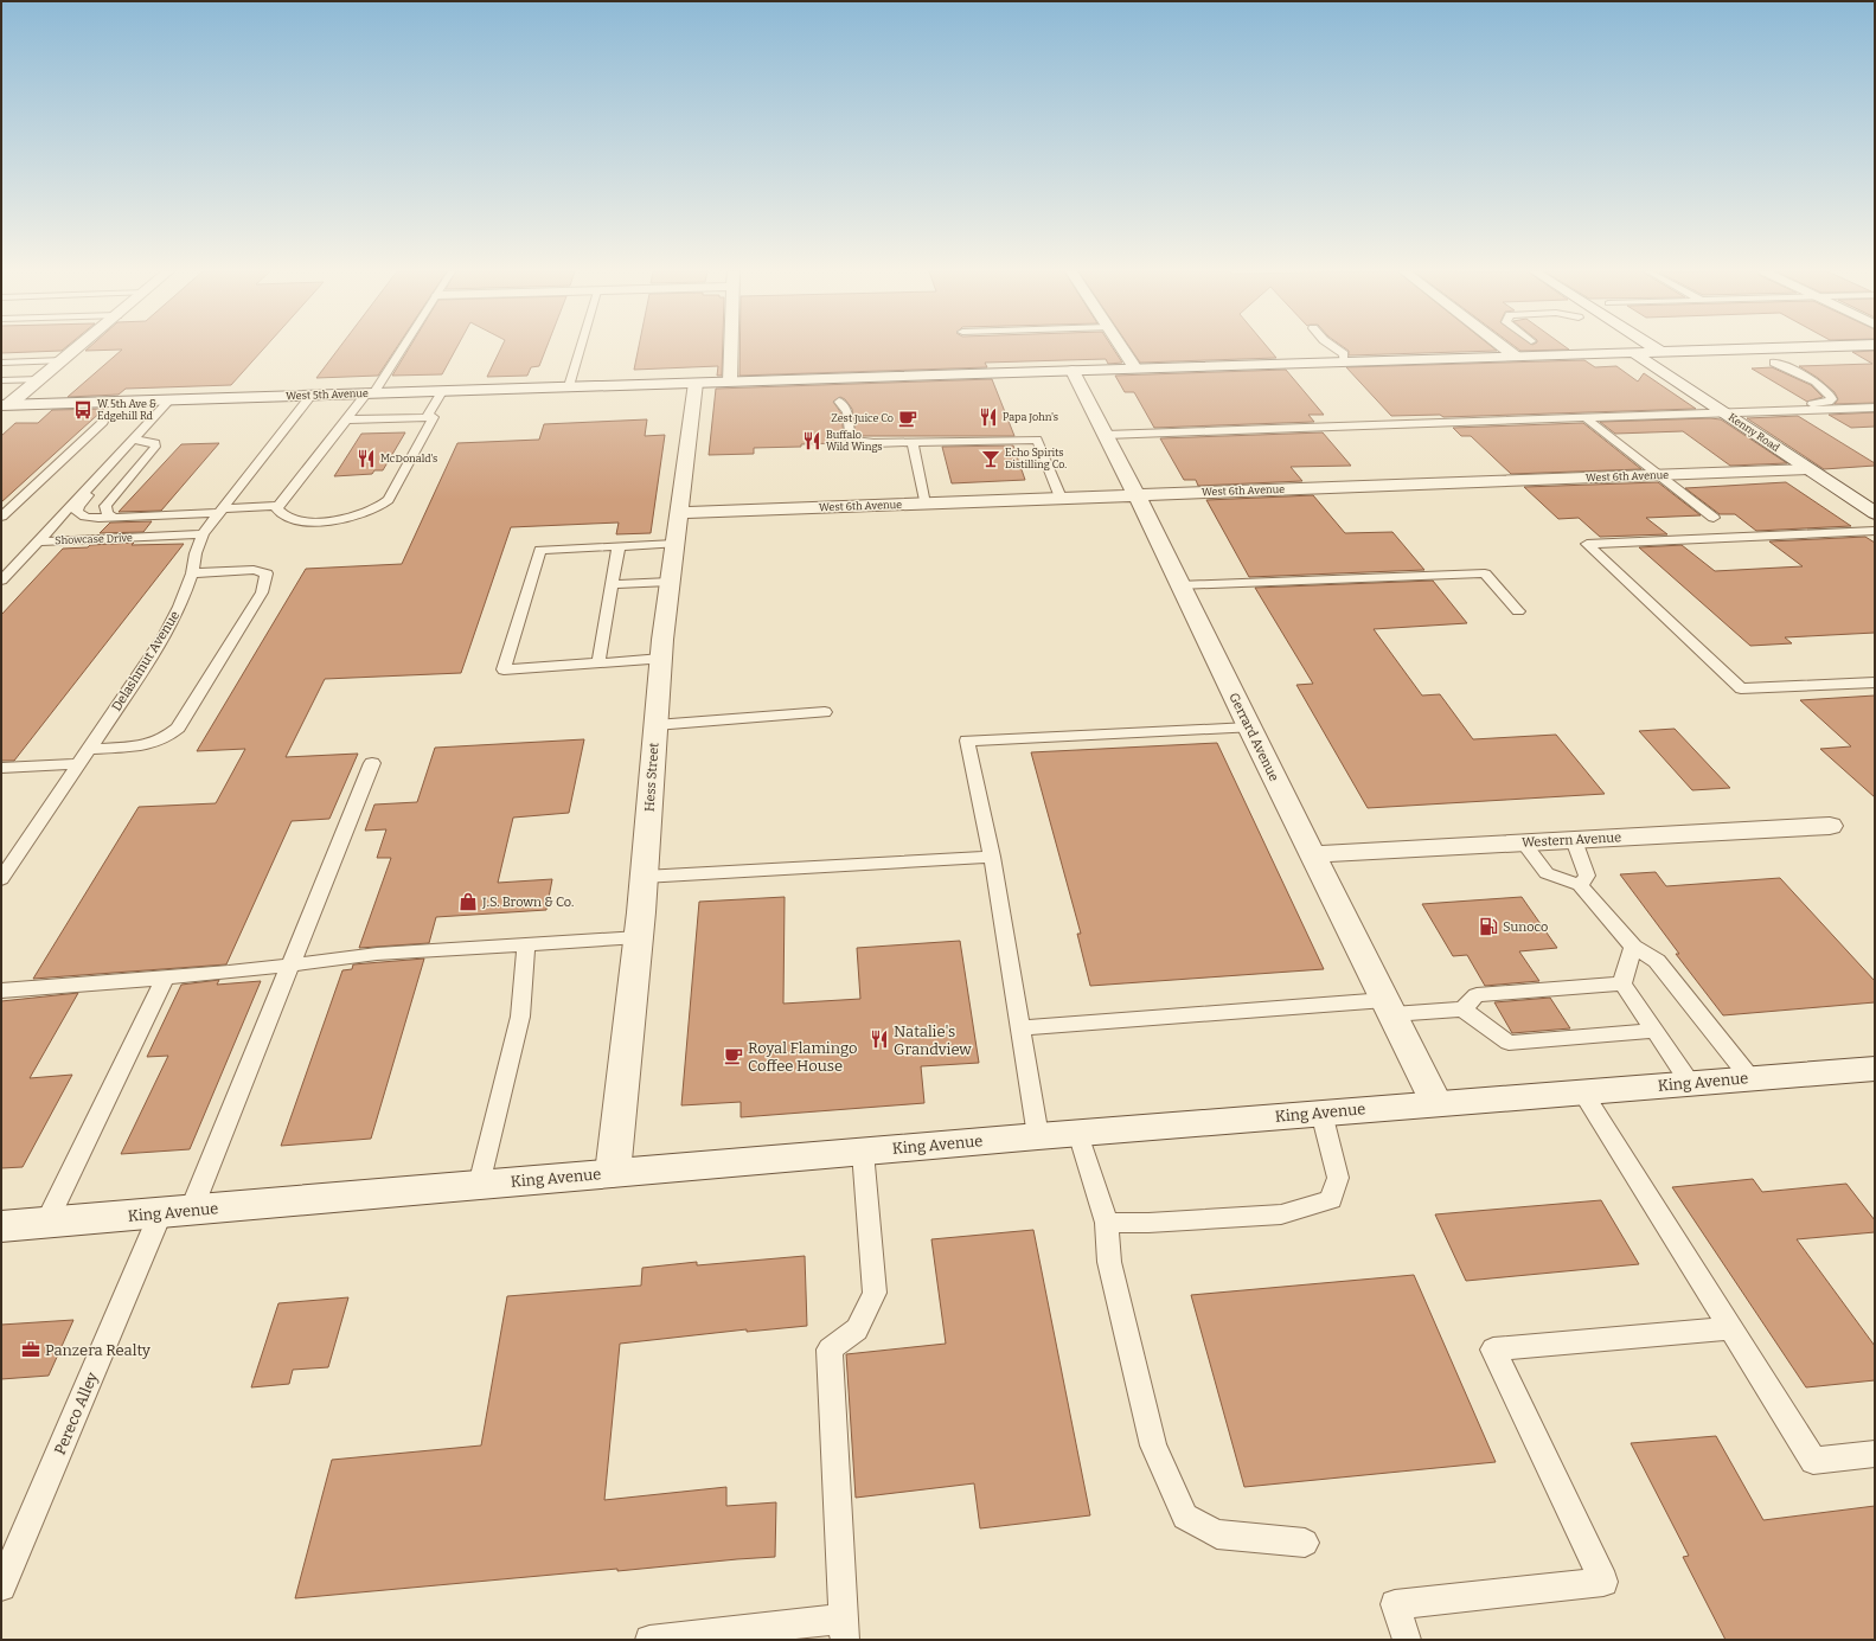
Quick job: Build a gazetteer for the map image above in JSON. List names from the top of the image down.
{
  "streets": {
    "street": [
      "West 5th Avenue",
      "Kenny Road",
      "West 6th Avenue",
      "Gerrard Avenue",
      "Hess Street",
      "Western Avenue",
      "King Avenue"
    ],
    "lane": ["Showcase Drive", "Delashmut Avenue", "Pereco Alley"]
  },
  "crossings": [
    ["West 5th Avenue", "Kenny Road"],
    ["West 5th Avenue", "Delashmut Avenue"],
    ["West 5th Avenue", "Gerrard Avenue"],
    ["West 5th Avenue", "Hess Street"],
    ["Kenny Road", "West 6th Avenue"],
    ["West 6th Avenue", "Gerrard Avenue"],
    ["West 6th Avenue", "Hess Street"],
    ["Showcase Drive", "Delashmut Avenue"],
    ["Gerrard Avenue", "Western Avenue"],
    ["Gerrard Avenue", "King Avenue"],
    ["Hess Street", "King Avenue"],
    ["King Avenue", "Pereco Alley"]
  ],
  "places": {
    "bus stop": ["W 5th Ave & Edgehill Rd"],
    "restaurant": [
      "Papa John's",
      "Buffalo Wild Wings",
      "McDonald's",
      "Natalie's Grandview"
    ],
    "cafe": ["Zest Juice Co", "Royal Flamingo Coffee House"],
    "bar": ["Echo Spirits Distilling Co."],
    "shop": ["J.S. Brown & Co."],
    "fuel station": ["Sunoco"],
    "office": ["Panzera Realty"]
  }
}
